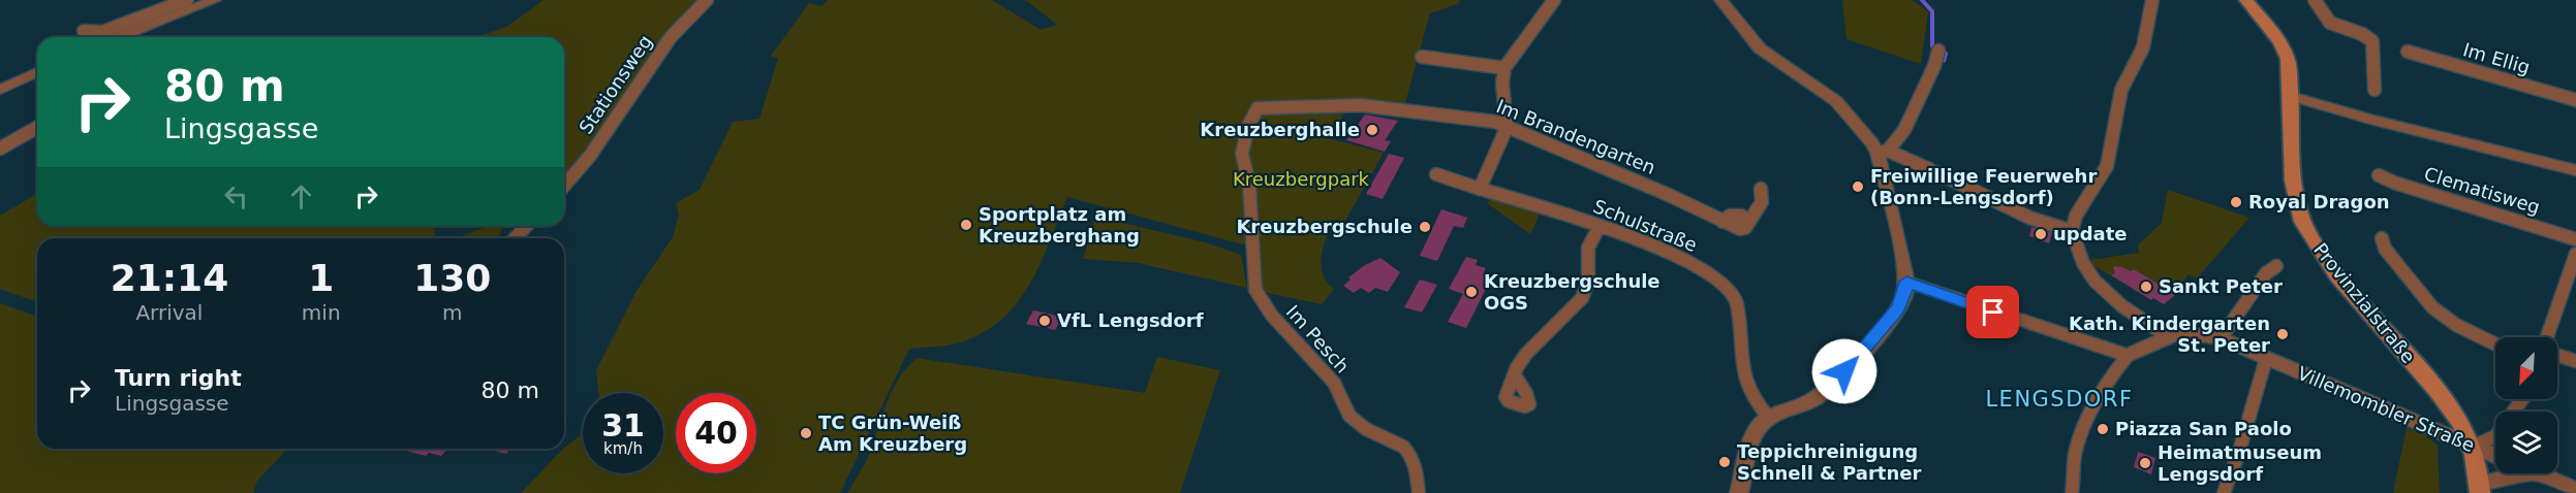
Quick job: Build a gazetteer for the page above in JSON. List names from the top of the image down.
{
  "streets": {
    "main road": ["Provinzialstraße"],
    "street": [
      "Im Ellig",
      "Stationsweg",
      "Im Brandengarten",
      "Clematisweg",
      "Schulstraße",
      "Im Pesch",
      "Villemombler Straße"
    ]
  },
  "crossings": [
    ["Im Brandengarten", "Im Pesch"],
    ["Provinzialstraße", "Villemombler Straße"]
  ],
  "districts": ["LENGSDORF"],
  "parks": ["Kreuzbergpark"],
  "places": [
    "Kreuzberghalle",
    "Freiwillige Feuerwehr (Bonn-Lengsdorf)",
    "Royal Dragon",
    "Sportplatz am Kreuzberghang",
    "Kreuzbergschule",
    "update",
    "Sankt Peter",
    "Kreuzbergschule OGS",
    "VfL Lengsdorf",
    "Kath. Kindergarten St. Peter",
    "Piazza San Paolo",
    "TC Grün-Weiß Am Kreuzberg",
    "Teppichreinigung Schnell & Partner",
    "Heimatmuseum Lengsdorf"
  ],
  "north": "bottom left",
  "page": {
    "turn": ["80 m", "Lingsgasse"],
    "eta": [
      "21:14",
      "Arrival",
      "1",
      "min",
      "130",
      "m"
    ],
    "list": [
      {
        "name": "Turn right",
        "note": "Lingsgasse",
        "value": "80 m"
      }
    ],
    "speed": "31 km/h",
    "limit": "40"
  }
}
